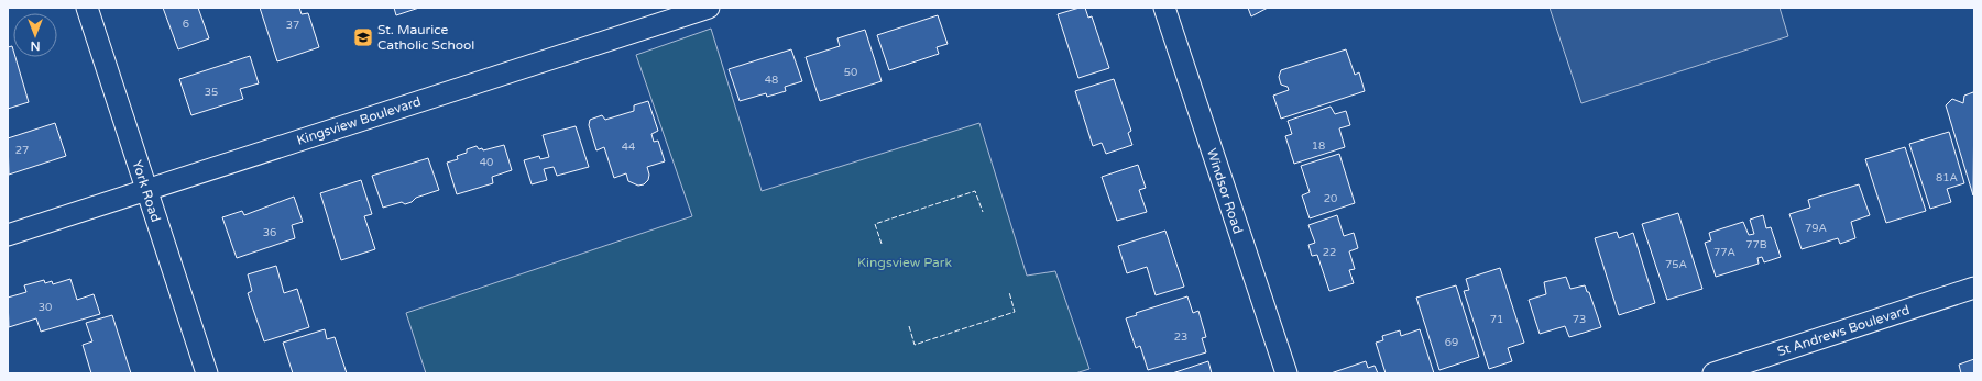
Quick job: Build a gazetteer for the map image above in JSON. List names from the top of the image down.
{
  "streets": {
    "street": [
      "Kingsview Boulevard",
      "York Road",
      "Windsor Road",
      "St Andrews Boulevard"
    ]
  },
  "crossings": [
    ["Kingsview Boulevard", "York Road"]
  ],
  "parks": ["Kingsview Park"],
  "places": {
    "school or university": ["St. Maurice Catholic School"]
  },
  "house_numbers": [
    "6",
    "37",
    "50",
    "48",
    "35",
    "18",
    "44",
    "27",
    "40",
    "81A",
    "20",
    "79A",
    "36",
    "77B",
    "22",
    "77A",
    "75A",
    "30",
    "71",
    "73",
    "23",
    "69"
  ],
  "north": "bottom"
}
